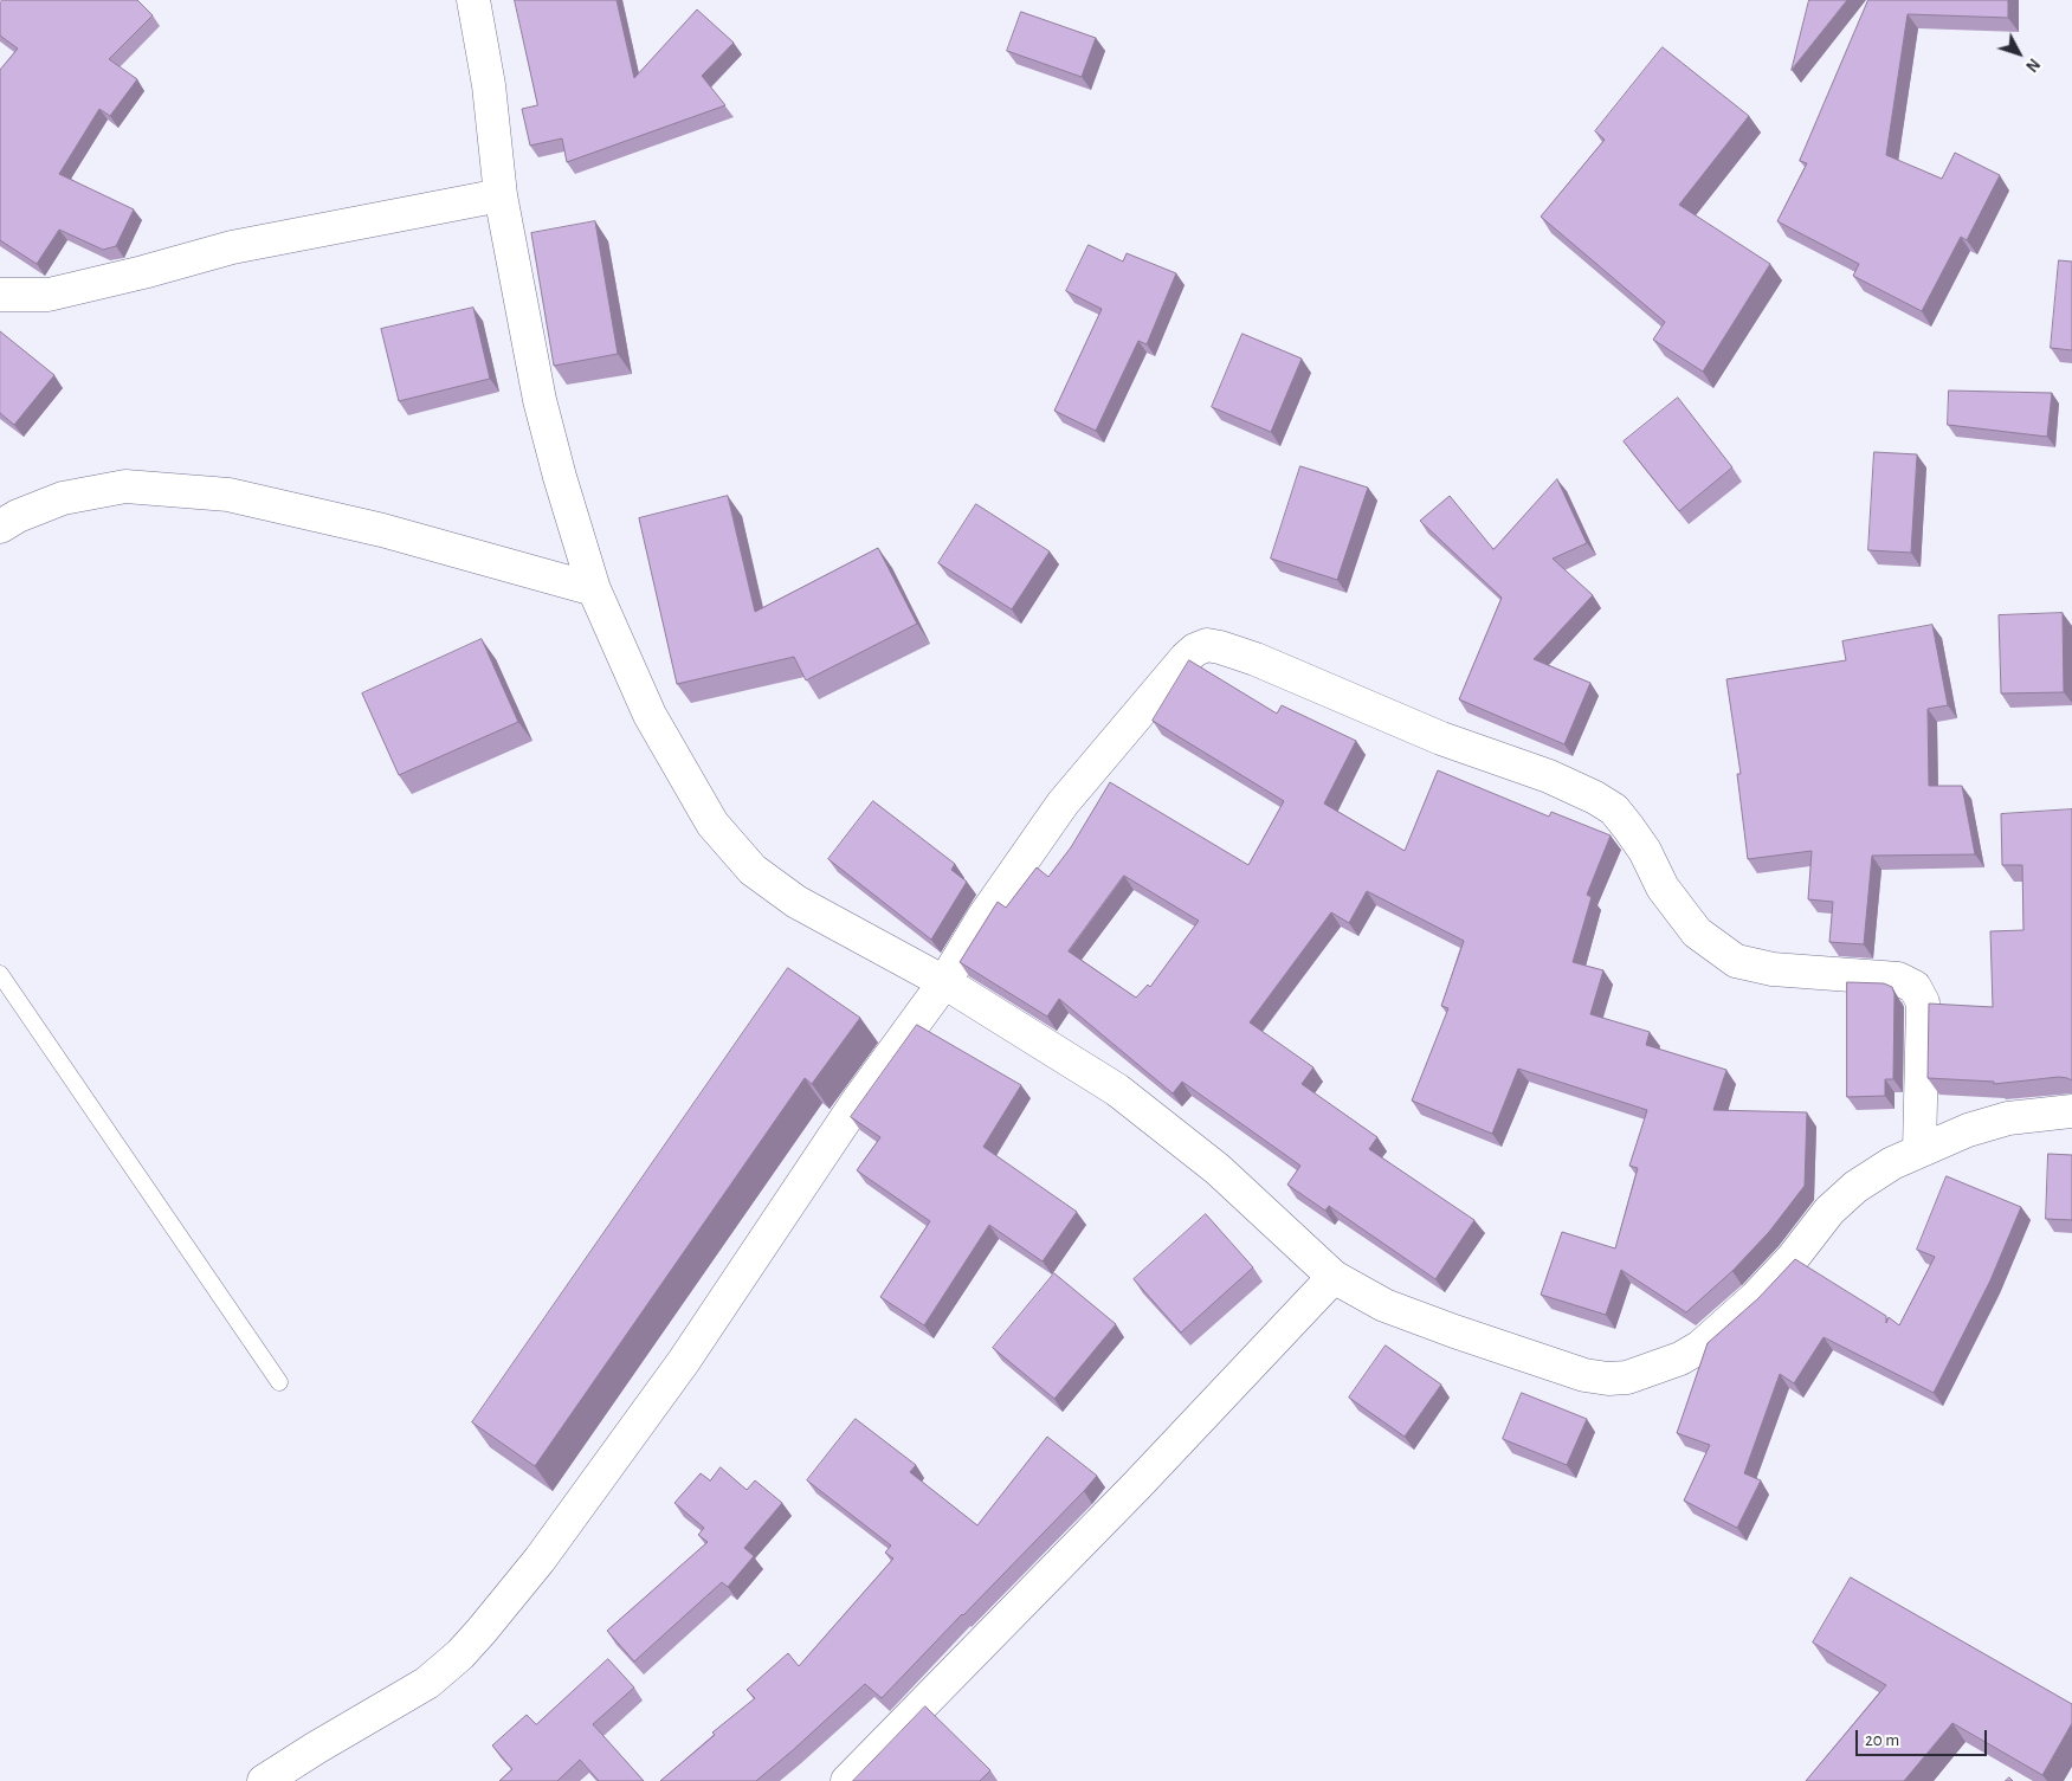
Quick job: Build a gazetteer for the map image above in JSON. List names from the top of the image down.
{
  "scale_bar": "20 m",
  "north": "bottom right"
}
